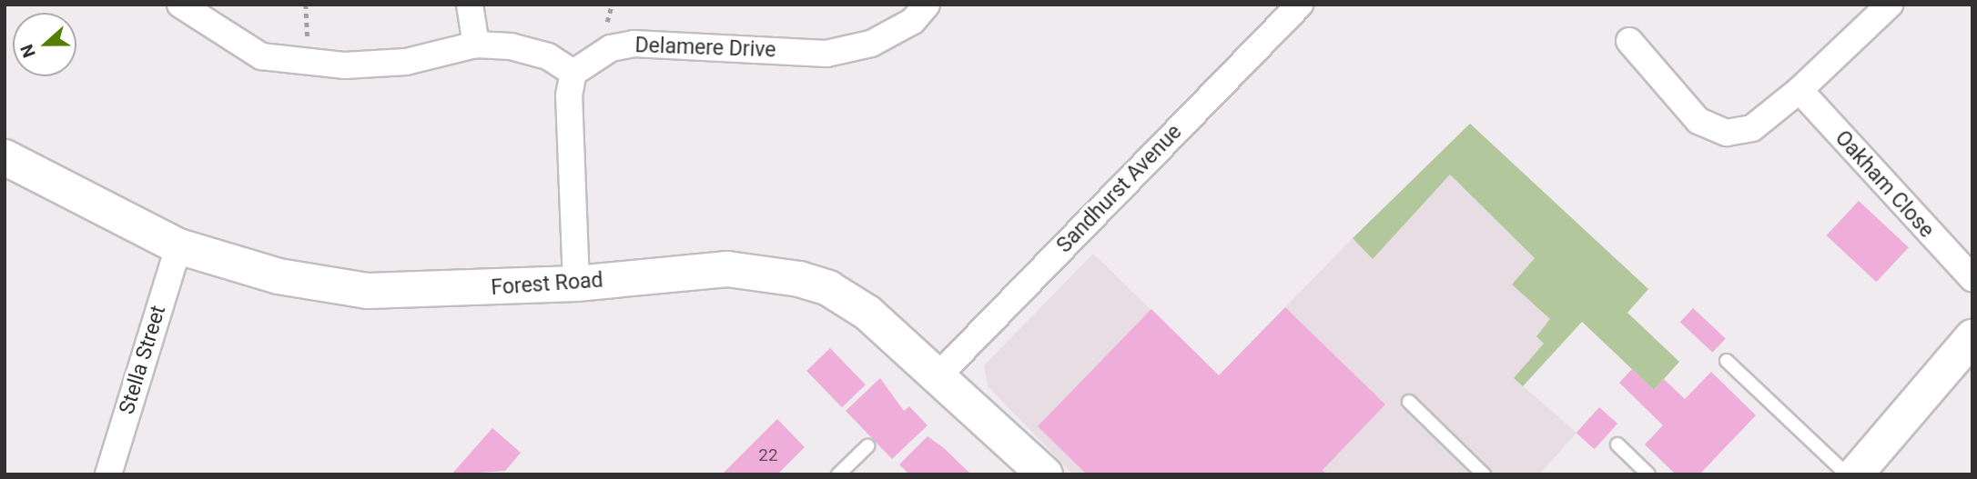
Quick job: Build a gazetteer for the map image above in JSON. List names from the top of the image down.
{
  "streets": {
    "main road": ["Forest Road"],
    "street": [
      "Delamere Drive",
      "Oakham Close",
      "Sandhurst Avenue",
      "Stella Street"
    ]
  },
  "crossings": [
    ["Sandhurst Avenue", "Forest Road"],
    ["Forest Road", "Stella Street"]
  ],
  "house_numbers": ["22"],
  "north": "left"
}
